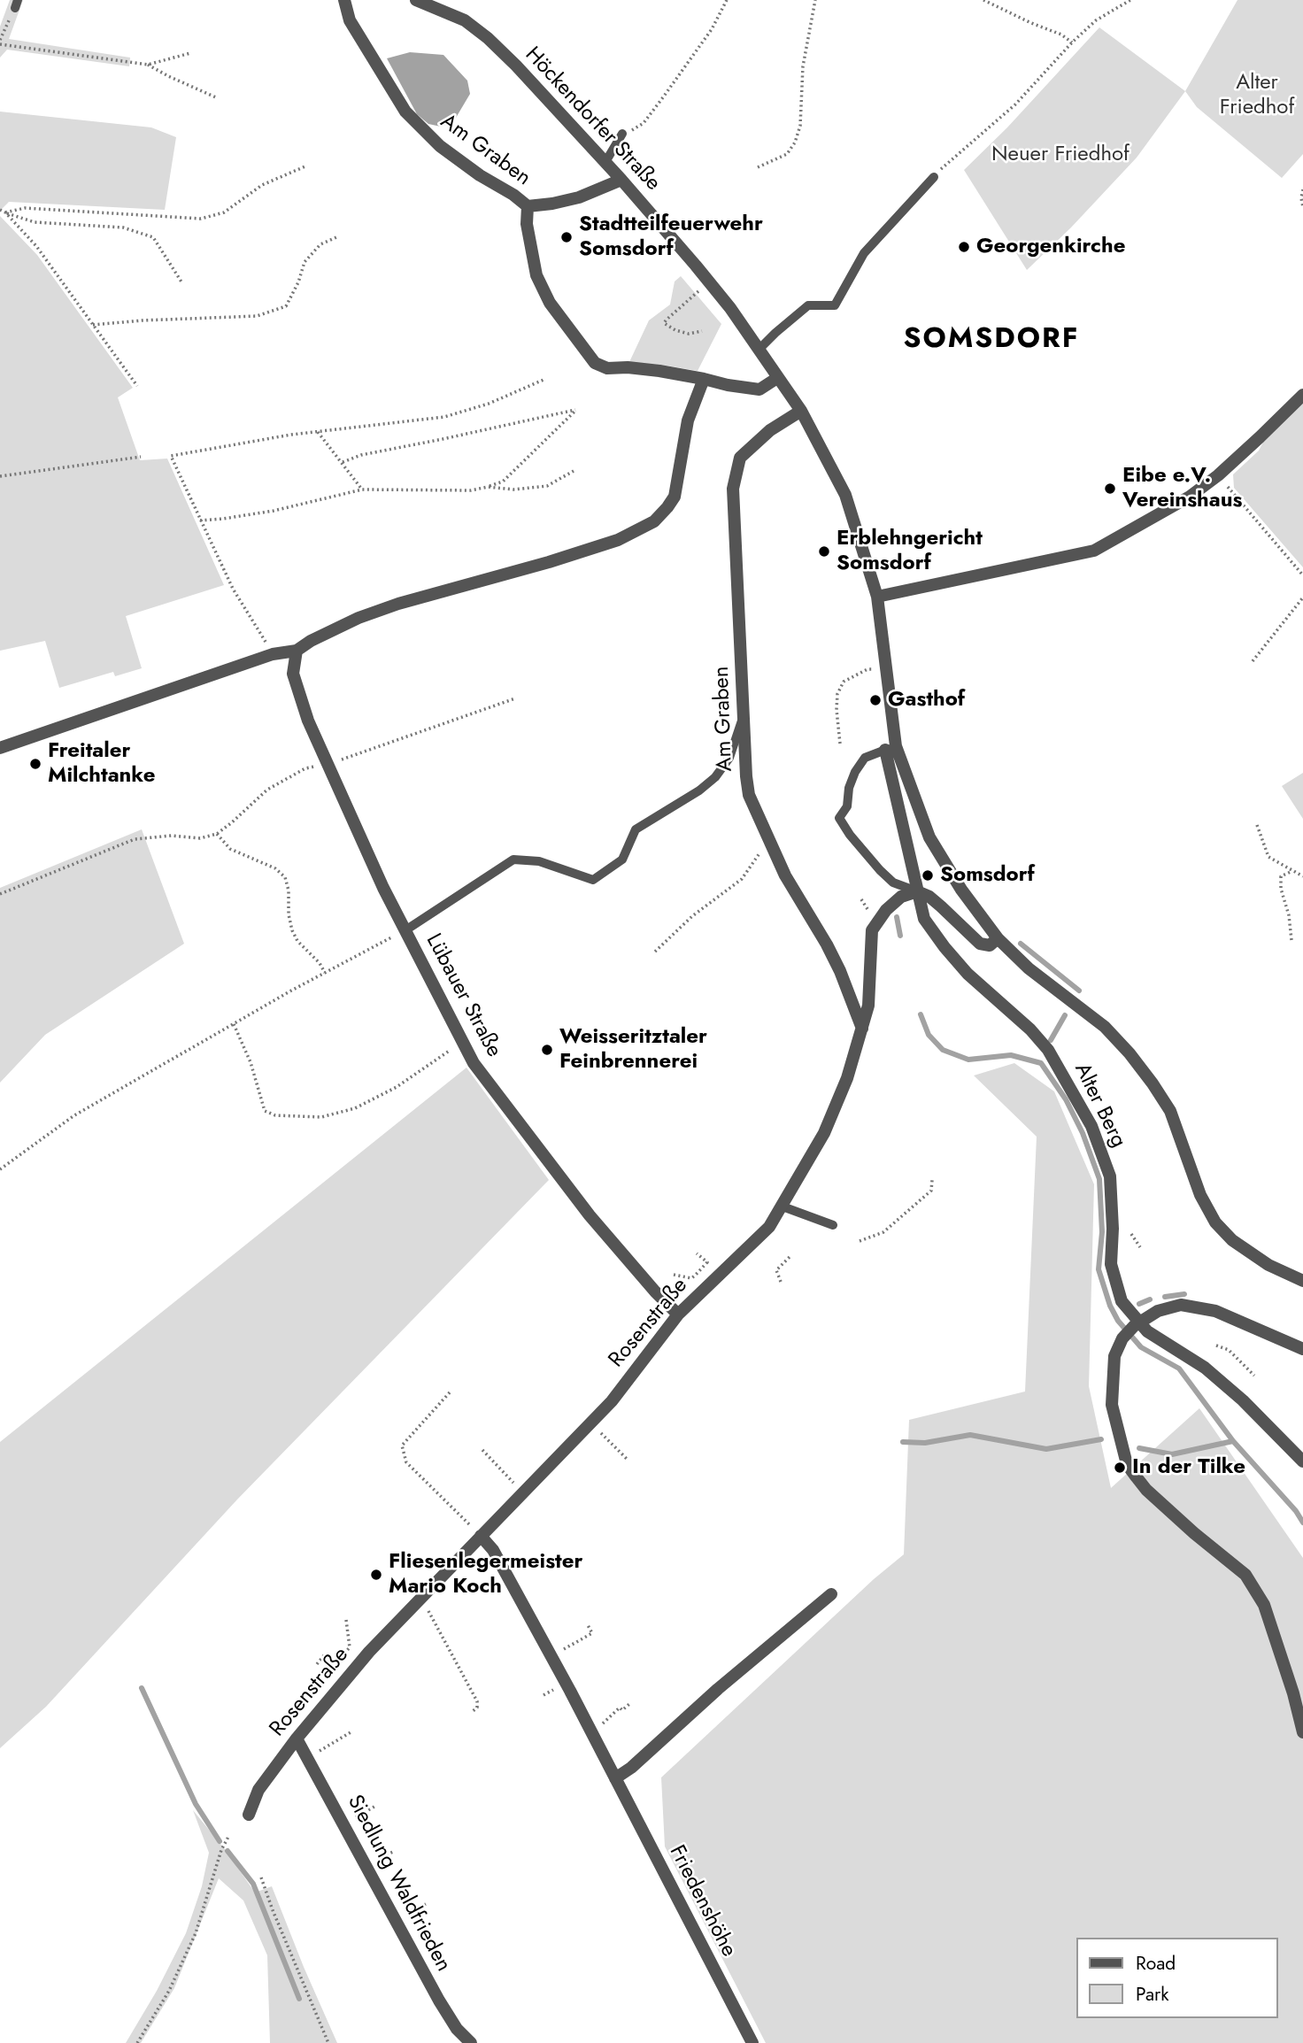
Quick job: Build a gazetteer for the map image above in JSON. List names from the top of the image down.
{
  "streets": {
    "street": [
      "Höckendorfer Straße",
      "Am Graben",
      "Lübauer Straße",
      "Alter Berg",
      "Rosenstraße",
      "Siedlung Waldfrieden",
      "Friedenshöhe"
    ]
  },
  "crossings": [
    ["Höckendorfer Straße", "Am Graben"],
    ["Höckendorfer Straße", "Alter Berg"],
    ["Am Graben", "Rosenstraße"],
    ["Lübauer Straße", "Rosenstraße"],
    ["Alter Berg", "Rosenstraße"],
    ["Rosenstraße", "Siedlung Waldfrieden"],
    ["Rosenstraße", "Friedenshöhe"]
  ],
  "districts": ["SOMSDORF"],
  "parks": ["Alter Friedhof", "Neuer Friedhof"],
  "places": [
    "Stadtteilfeuerwehr Somsdorf",
    "Georgenkirche",
    "Eibe e.V. Vereinshaus",
    "Erblehngericht Somsdorf",
    "Gasthof",
    "Freitaler Milchtanke",
    "Somsdorf",
    "Weisseritztaler Feinbrennerei",
    "In der Tilke",
    "Fliesenlegermeister Mario Koch"
  ],
  "legend": ["Road", "Park"]
}
